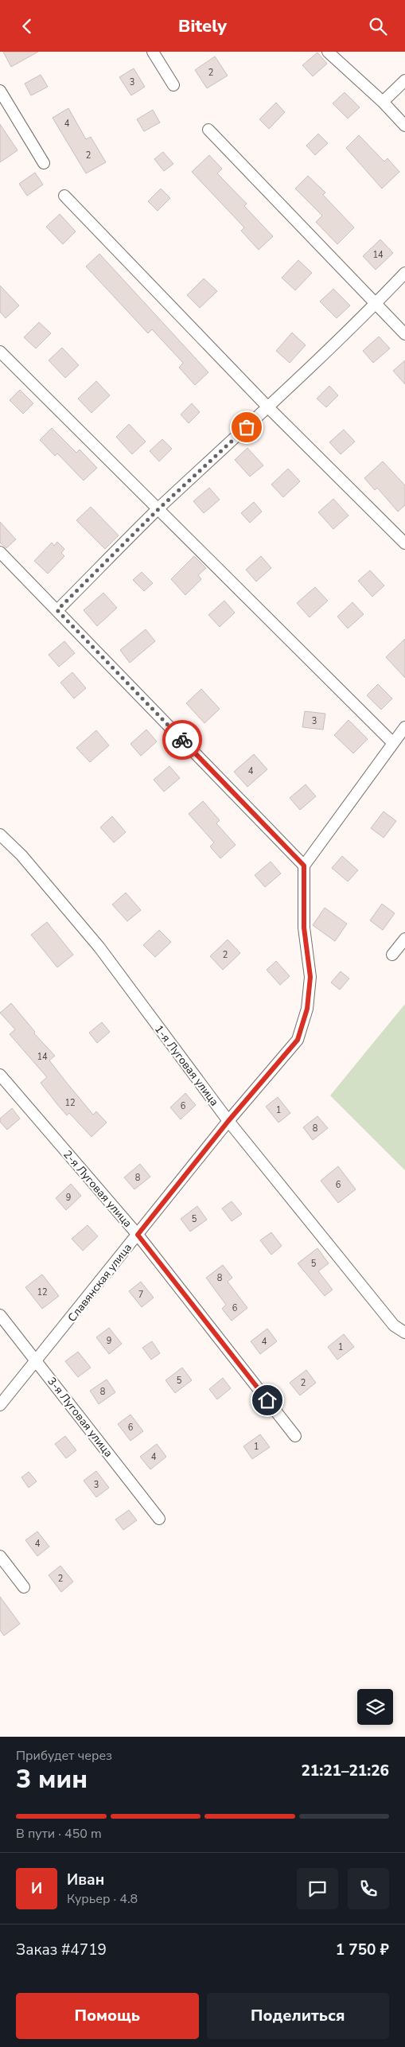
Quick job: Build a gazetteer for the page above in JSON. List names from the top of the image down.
{
  "streets": {
    "street": [
      "1-я Луговая улица",
      "2-я Луговая улица",
      "Славянская улица",
      "3-я Луговая улица"
    ]
  },
  "crossings": [
    ["1-я Луговая улица", "Славянская улица"],
    ["2-я Луговая улица", "Славянская улица"],
    ["Славянская улица", "3-я Луговая улица"]
  ],
  "house_numbers": [
    "2",
    "3",
    "4",
    "2",
    "14",
    "3",
    "4",
    "2",
    "14",
    "12",
    "6",
    "1",
    "8",
    "8",
    "6",
    "9",
    "5",
    "5",
    "8",
    "12",
    "7",
    "6",
    "9",
    "4",
    "1",
    "5",
    "2",
    "8",
    "6",
    "1",
    "4",
    "3",
    "4",
    "2"
  ],
  "page": {
    "header": "Bitely",
    "heading": ["3 мин", "Прибудет через", "21:21–21:26"],
    "panel": [
      "Иван",
      "Курьер · 4.8",
      "Заказ #4719",
      "1 750 ₽"
    ],
    "bar": "В пути · 450 m",
    "round": "И",
    "buttons": ["Помощь", "Поделиться"]
  }
}
